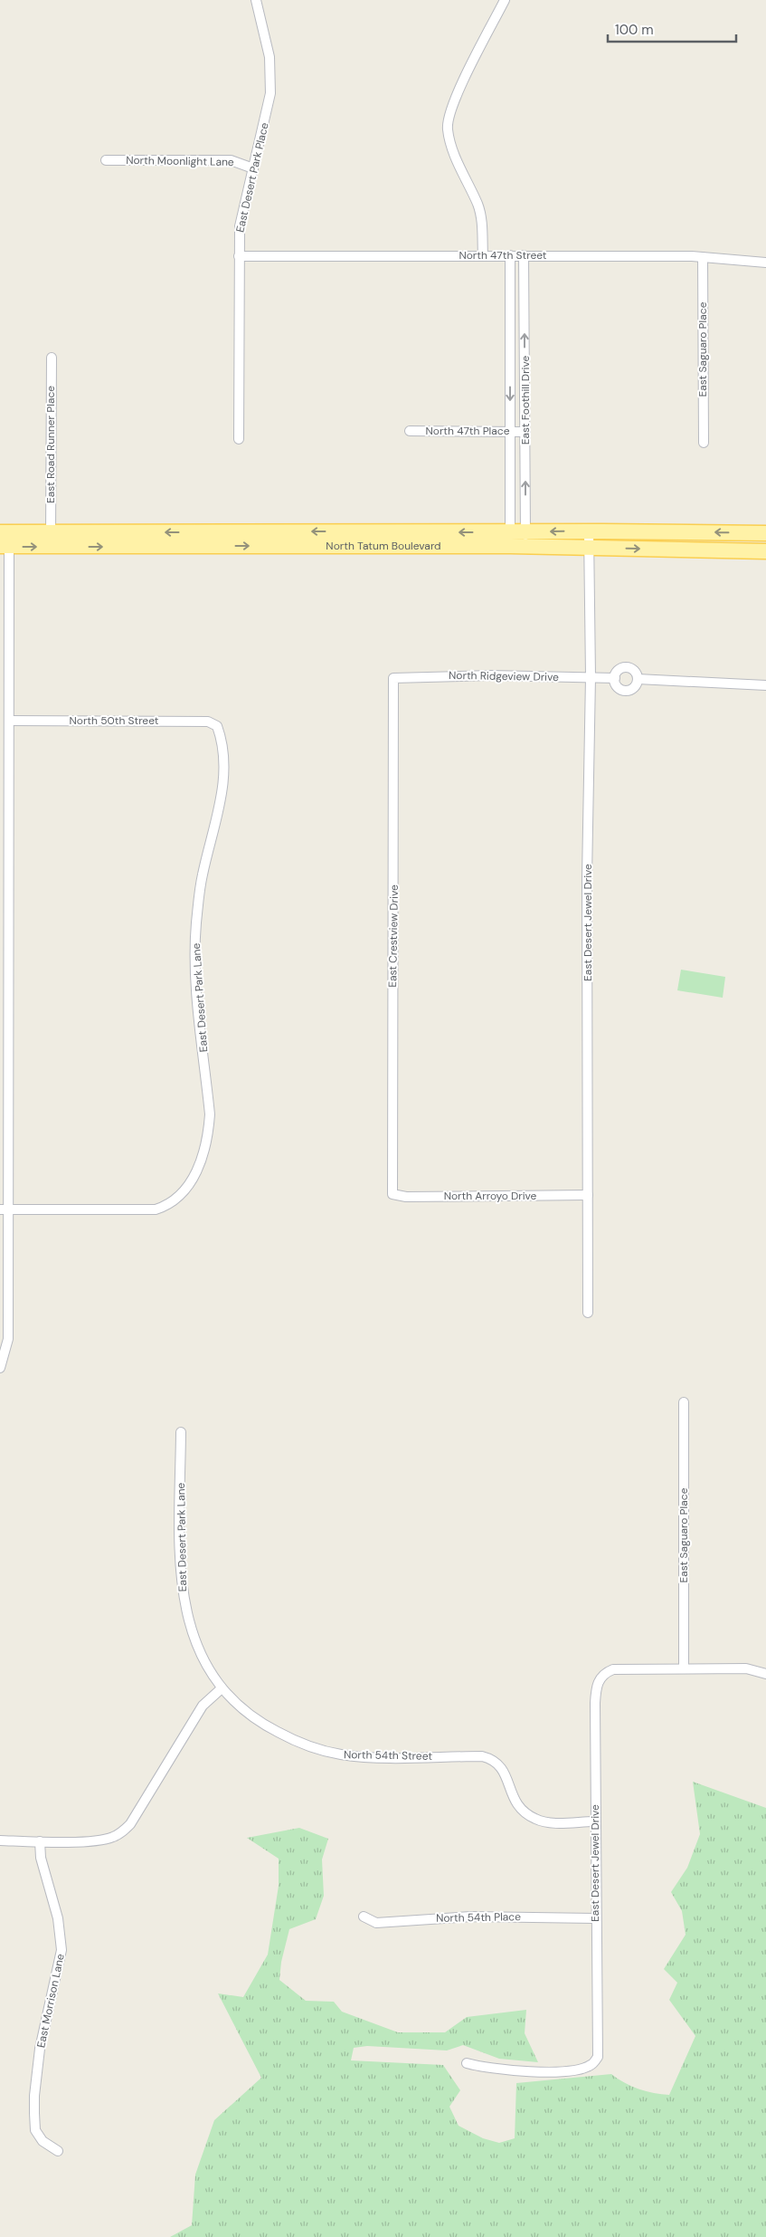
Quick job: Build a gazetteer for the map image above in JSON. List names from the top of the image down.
{
  "streets": {
    "main road": ["North Tatum Boulevard"],
    "street": [
      "North Moonlight Lane",
      "East Desert Park Place",
      "North 47th Street",
      "East Saguaro Place",
      "East Foothill Drive",
      "North 47th Place",
      "East Road Runner Place",
      "North Ridgeview Drive",
      "North 50th Street",
      "East Desert Jewel Drive",
      "East Crestview Drive",
      "East Desert Park Lane",
      "North Arroyo Drive",
      "North 54th Street",
      "North 54th Place",
      "East Morrison Lane"
    ]
  },
  "crossings": [
    ["North Moonlight Lane", "East Desert Park Place"],
    ["East Desert Park Place", "North 47th Street"],
    ["North 47th Street", "East Saguaro Place"],
    ["North 47th Street", "East Foothill Drive"],
    ["East Saguaro Place", "East Desert Jewel Drive"],
    ["East Foothill Drive", "North 47th Place"],
    ["East Foothill Drive", "North Tatum Boulevard"],
    ["East Road Runner Place", "North Tatum Boulevard"],
    ["North Tatum Boulevard", "East Desert Jewel Drive"],
    ["North Ridgeview Drive", "East Desert Jewel Drive"],
    ["North Ridgeview Drive", "East Crestview Drive"],
    ["North 50th Street", "East Desert Park Lane"],
    ["East Desert Jewel Drive", "North Arroyo Drive"],
    ["East Desert Jewel Drive", "North 54th Street"],
    ["East Desert Jewel Drive", "North 54th Place"],
    ["East Crestview Drive", "North Arroyo Drive"],
    ["East Desert Park Lane", "North 54th Street"]
  ],
  "scale_bar": "100 m"
}
